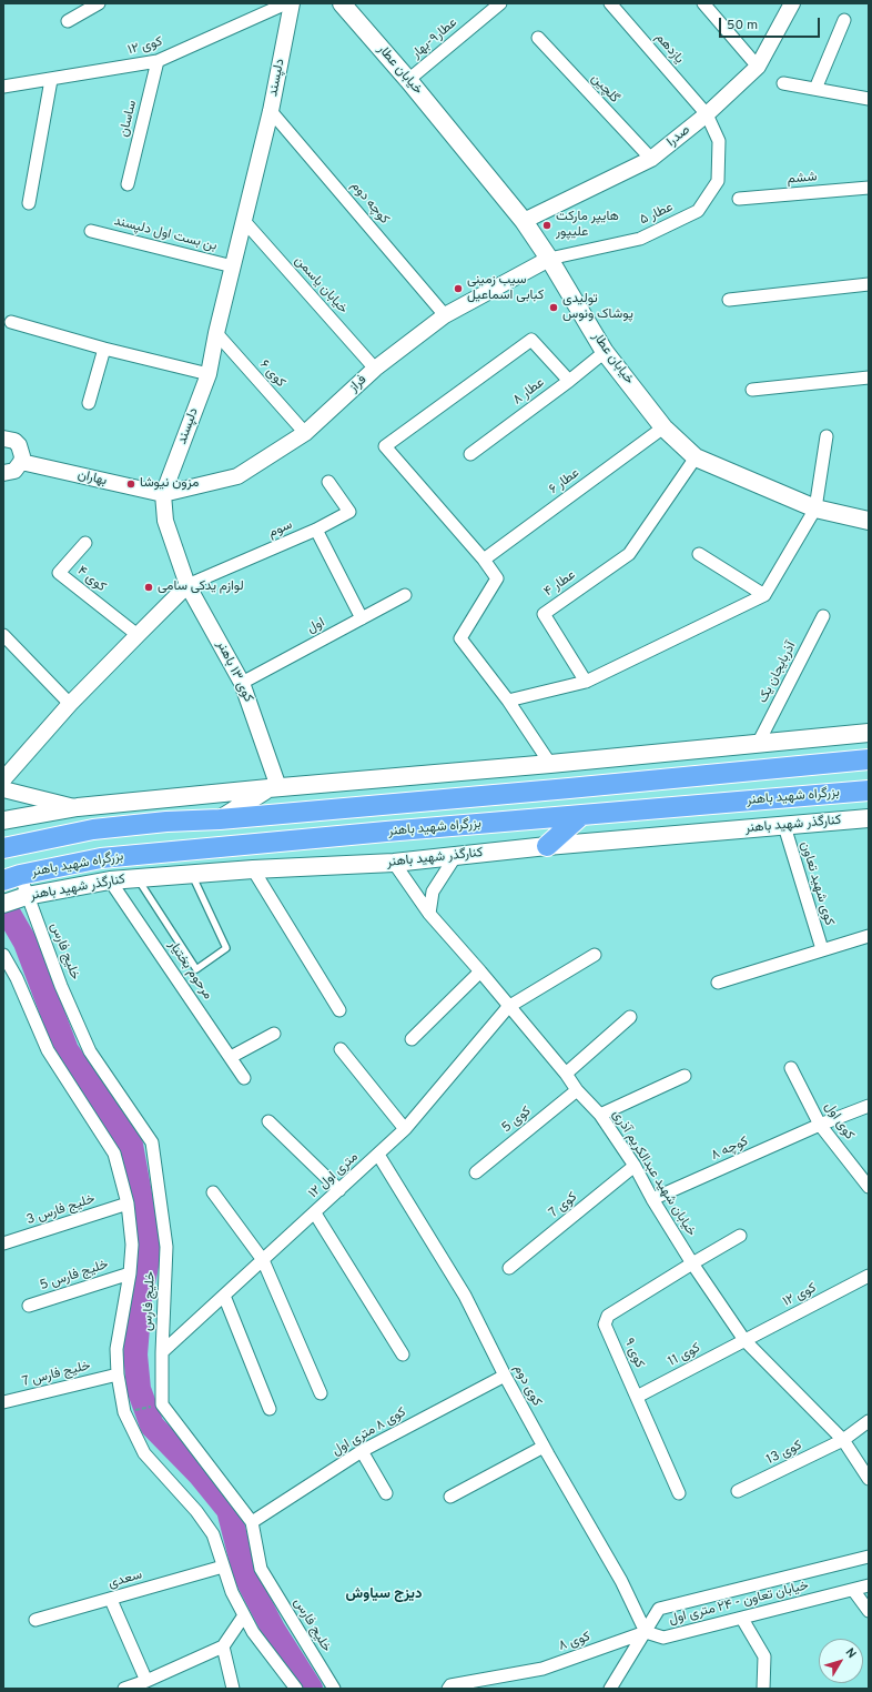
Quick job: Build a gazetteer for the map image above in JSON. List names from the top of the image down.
{
  "streets": {
    "highway": ["بزرگراه شهید باهنر"],
    "main road": ["خیابان عطار", "کنارگذر شهید باهنر"],
    "street": [
      "عطار۹-بهار",
      "کوی ۱۲",
      "یازدهم",
      "دلپسند",
      "گلچین",
      "ساسان",
      "صدرا",
      "ششم",
      "کوچه دوم",
      "عطار ۵",
      "بن بست اول دلپسند",
      "خیابان یاسمن",
      "کوی ۶",
      "فراز",
      "عطار ۸",
      "بهاران",
      "عطار ۶",
      "سوم",
      "کوی ۴",
      "عطار ۴",
      "اول",
      "کوی ۱۳ باهنر",
      "آذربایجان یک",
      "کوی شهید تعاون",
      "خلیج فارس",
      "مرحوم بختیار",
      "کوی 5",
      "کوی اول",
      "کوچه ۸",
      "خیابان شهید عبدالکریم آذری",
      "۱۲ متری اول",
      "کوی 7",
      "خلیج فارس 3",
      "خلیج فارس 5",
      "کوی ۹",
      "کوی 11",
      "خلیج فارس 7",
      "کوی دوم",
      "کوی ۸ متری اول",
      "کوی 13",
      "سعدی",
      "خیابان تعاون - ۲۴ متری اول",
      "کوی ۸"
    ]
  },
  "crossings": [
    ["عطار۹-بهار", "خیابان عطار"],
    ["کوی ۱۲", "ساسان"],
    ["کوی ۱۲", "خیابان شهید عبدالکریم آذری"],
    ["کوی ۱۲", "کوی 11"],
    ["یازدهم", "صدرا"],
    ["یازدهم", "عطار ۵"],
    ["خیابان عطار", "صدرا"],
    ["خیابان عطار", "عطار ۵"],
    ["خیابان عطار", "فراز"],
    ["خیابان عطار", "عطار ۸"],
    ["خیابان عطار", "عطار ۶"],
    ["خیابان عطار", "عطار ۴"],
    ["دلپسند", "کوچه دوم"],
    ["دلپسند", "بن بست اول دلپسند"],
    ["دلپسند", "خیابان یاسمن"],
    ["دلپسند", "کوی ۶"],
    ["دلپسند", "فراز"],
    ["دلپسند", "بهاران"],
    ["دلپسند", "سوم"],
    ["دلپسند", "کوی ۱۳ باهنر"],
    ["گلچین", "صدرا"],
    ["کوچه دوم", "فراز"],
    ["عطار ۵", "فراز"],
    ["خیابان یاسمن", "فراز"],
    ["کوی ۶", "فراز"],
    ["فراز", "بهاران"],
    ["سوم", "کوی ۱۳ باهنر"],
    ["اول", "کوی ۱۳ باهنر"],
    ["بزرگراه شهید باهنر", "خلیج فارس"],
    ["کنارگذر شهید باهنر", "کوی شهید تعاون"],
    ["کنارگذر شهید باهنر", "خلیج فارس"],
    ["کنارگذر شهید باهنر", "مرحوم بختیار"],
    ["کنارگذر شهید باهنر", "خیابان شهید عبدالکریم آذری"],
    ["خلیج فارس", "۱۲ متری اول"],
    ["خلیج فارس", "خلیج فارس 3"],
    ["خلیج فارس", "خلیج فارس 5"],
    ["خلیج فارس", "خلیج فارس 7"],
    ["خلیج فارس", "کوی ۸ متری اول"],
    ["خلیج فارس", "سعدی"],
    ["کوی 5", "خیابان شهید عبدالکریم آذری"],
    ["کوی اول", "کوچه ۸"],
    ["کوچه ۸", "خیابان شهید عبدالکریم آذری"],
    ["خیابان شهید عبدالکریم آذری", "۱۲ متری اول"],
    ["خیابان شهید عبدالکریم آذری", "کوی 7"],
    ["خیابان شهید عبدالکریم آذری", "کوی ۹"],
    ["خیابان شهید عبدالکریم آذری", "کوی 11"],
    ["خیابان شهید عبدالکریم آذری", "کوی 13"],
    ["۱۲ متری اول", "کوی دوم"],
    ["کوی ۹", "کوی 11"],
    ["کوی دوم", "کوی ۸ متری اول"],
    ["کوی دوم", "خیابان تعاون - ۲۴ متری اول"],
    ["کوی دوم", "کوی ۸"],
    ["خیابان تعاون - ۲۴ متری اول", "کوی ۸"]
  ],
  "districts": ["دیزج سیاوش"],
  "places": [
    "هایپر مارکت علیپور",
    "سیب زمینی کبابی اسماعیل",
    "تولیدی پوشاک ونوس",
    "مزون نیوشا",
    "لوازم یدکی سامی"
  ],
  "scale_bar": "50 m",
  "north": "top right"
}
